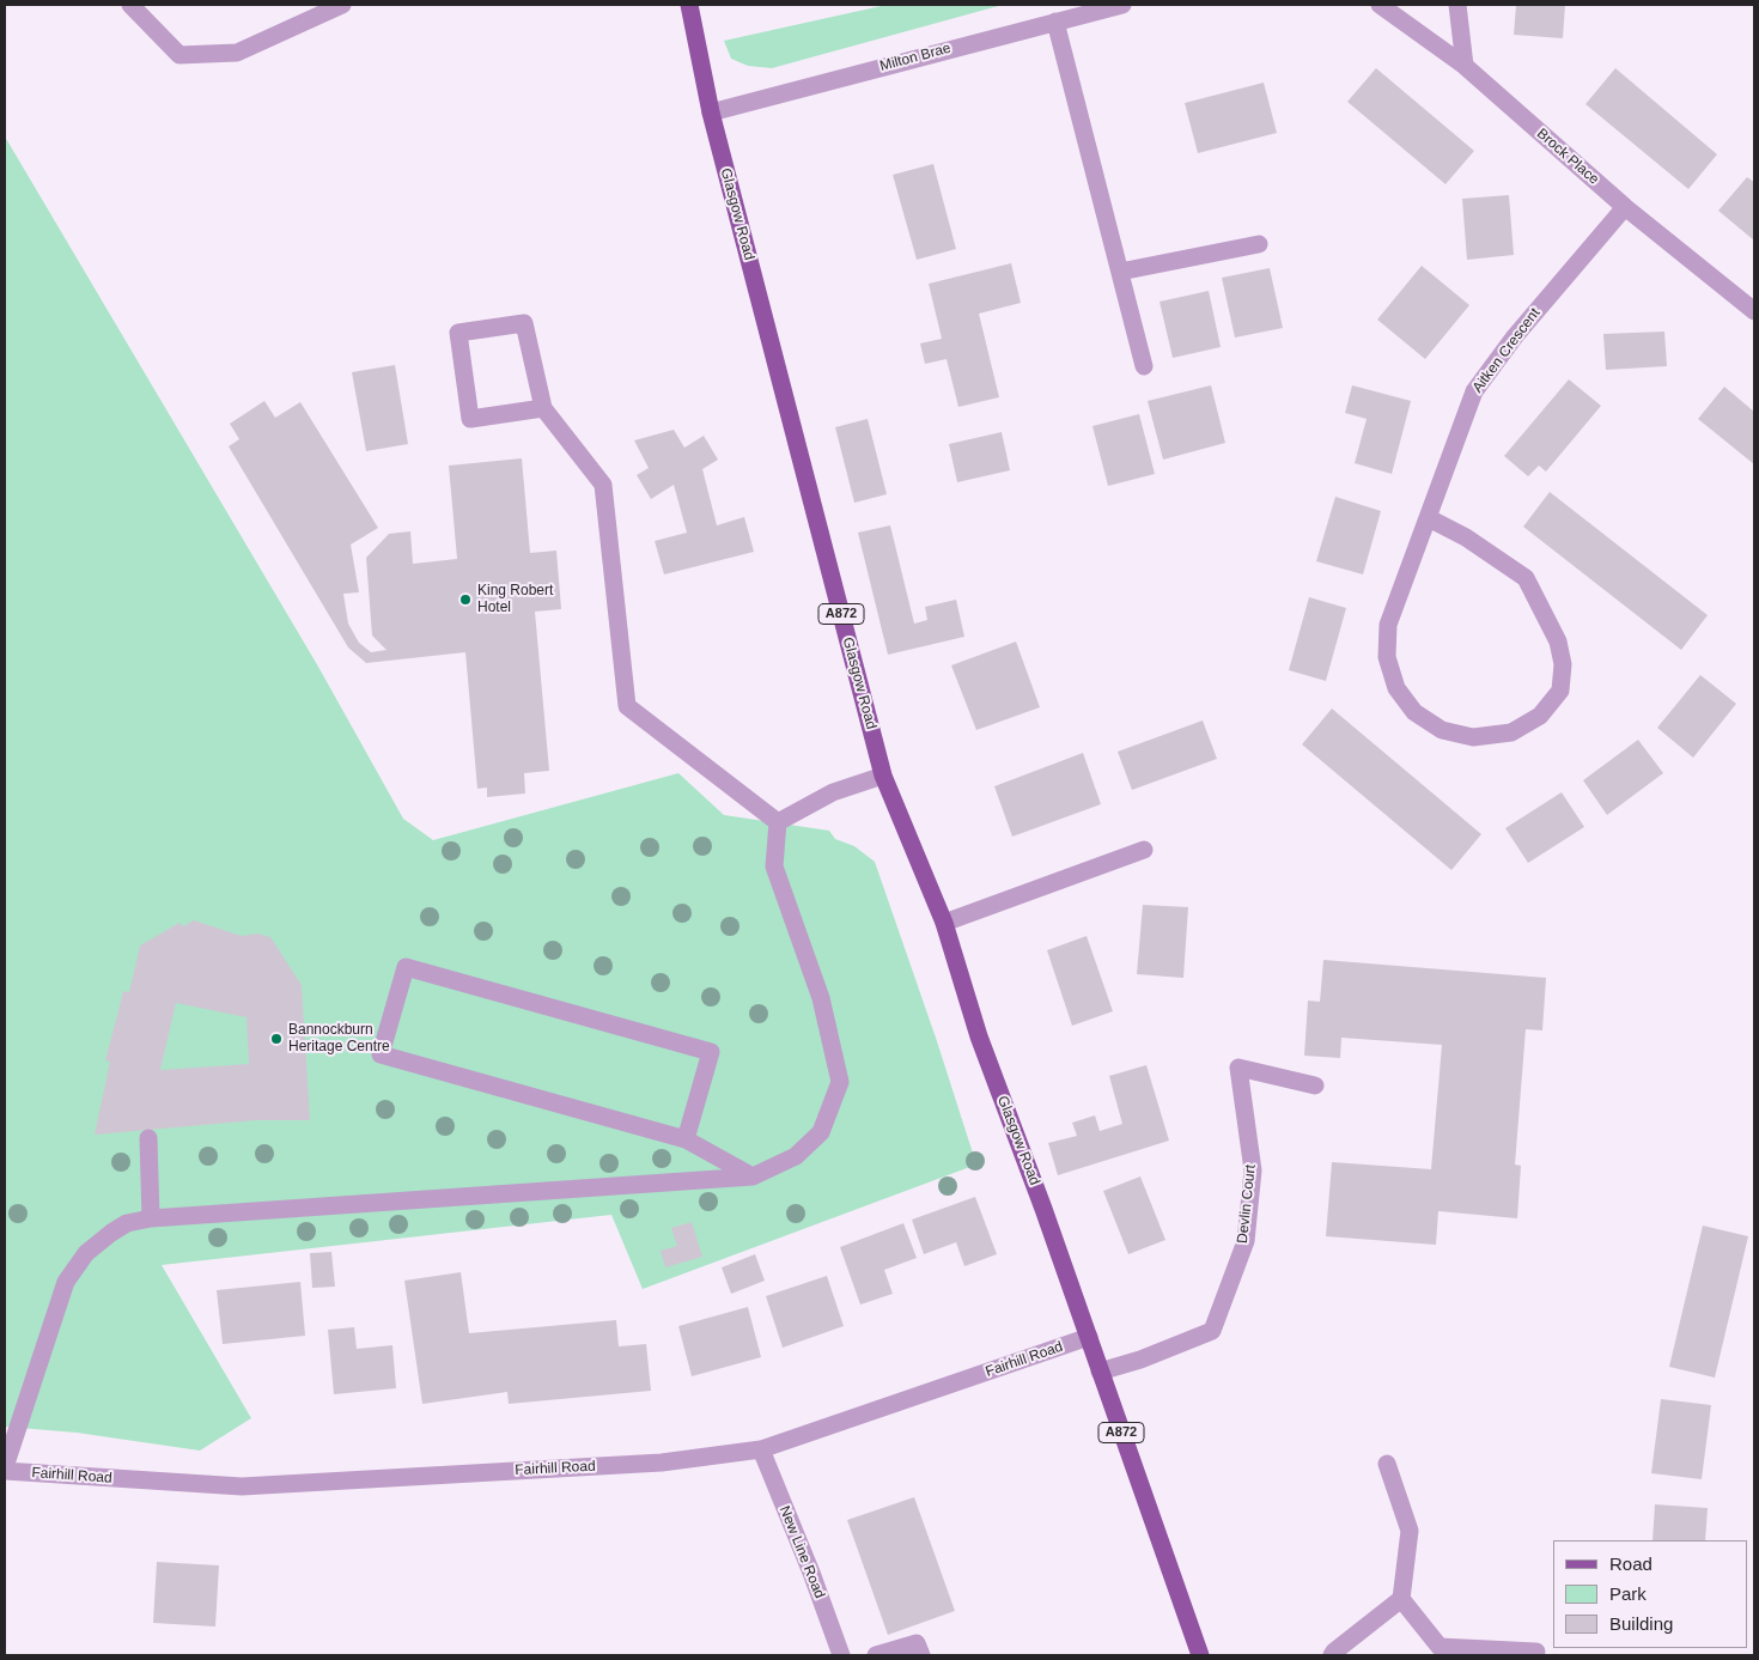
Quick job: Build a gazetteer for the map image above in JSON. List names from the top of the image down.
{
  "streets": {
    "main road": ["Glasgow Road", "A872"],
    "street": [
      "Milton Brae",
      "Brock Place",
      "Aitken Crescent",
      "Devlin Court",
      "Fairhill Road",
      "New Line Road"
    ]
  },
  "crossings": [
    ["Milton Brae", "Glasgow Road"],
    ["Brock Place", "Aitken Crescent"],
    ["Glasgow Road", "A872"],
    ["Glasgow Road", "Fairhill Road"],
    ["A872", "Devlin Court"],
    ["A872", "Fairhill Road"],
    ["Fairhill Road", "New Line Road"]
  ],
  "places": ["King Robert Hotel", "Bannockburn Heritage Centre"],
  "legend": ["Road", "Park", "Building"]
}
